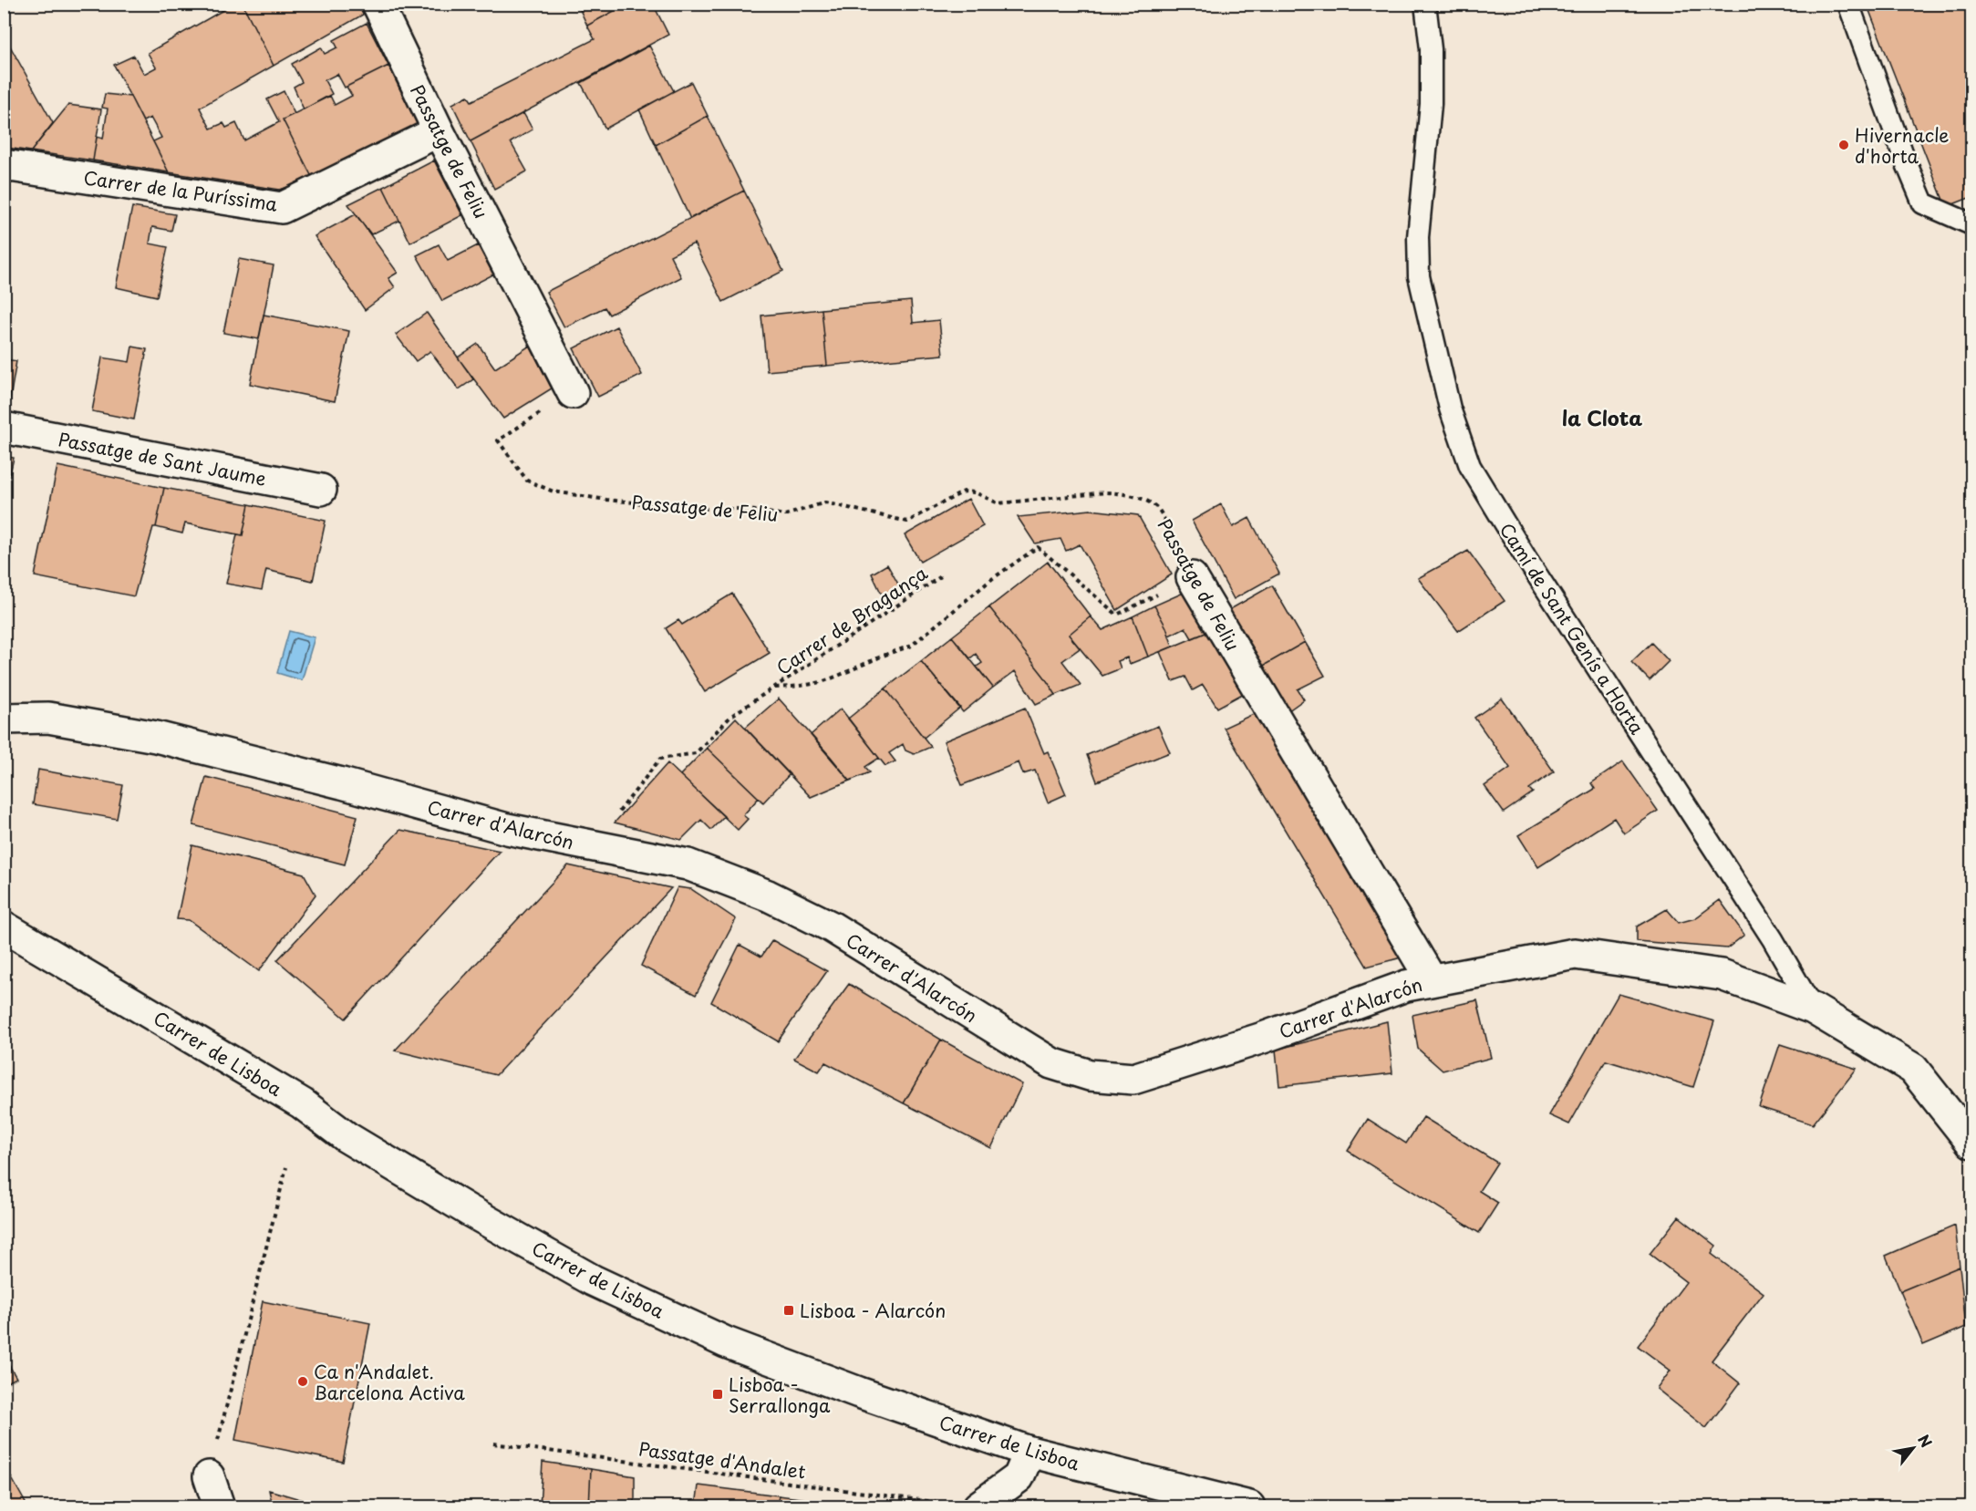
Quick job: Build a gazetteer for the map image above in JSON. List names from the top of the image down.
{
  "streets": {
    "street": [
      "Passatge de Feliu",
      "Carrer de la Puríssima",
      "Passatge de Sant Jaume",
      "Camí de Sant Genís a Horta",
      "Carrer d'Alarcón",
      "Carrer de Lisboa"
    ],
    "path": ["Carrer de Bragança", "Passatge d'Andalet"]
  },
  "crossings": [
    ["Passatge de Feliu", "Carrer de la Puríssima"],
    ["Passatge de Feliu", "Carrer de Bragança"],
    ["Passatge de Feliu", "Carrer d'Alarcón"],
    ["Carrer de Bragança", "Carrer d'Alarcón"],
    ["Camí de Sant Genís a Horta", "Carrer d'Alarcón"]
  ],
  "districts": ["la Clota"],
  "places": {
    "other": ["Hivernacle d'horta", "Ca n'Andalet. Barcelona Activa"],
    "transit": ["Lisboa - Alarcón", "Lisboa - Serrallonga"]
  },
  "north": "top right"
}
